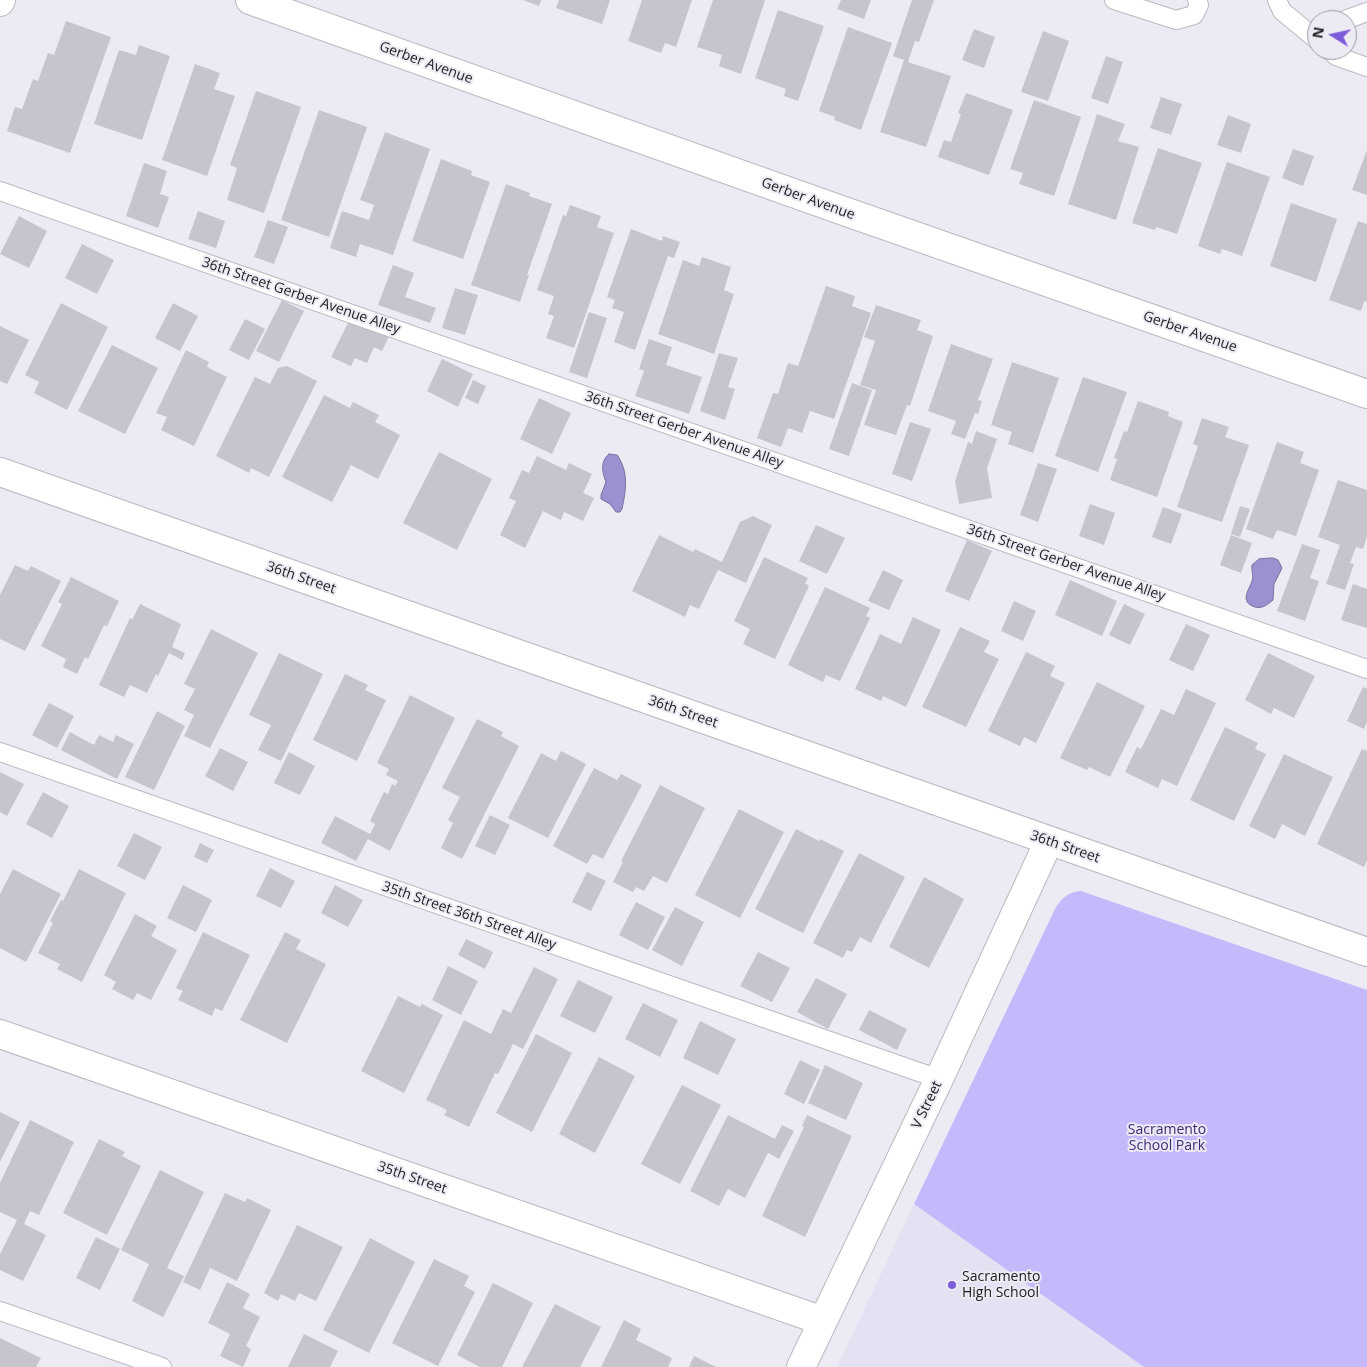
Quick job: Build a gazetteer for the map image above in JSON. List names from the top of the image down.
{
  "streets": {
    "street": [
      "Gerber Avenue",
      "36th Street",
      "V Street",
      "35th Street"
    ],
    "lane": ["36th Street Gerber Avenue Alley", "35th Street 36th Street Alley"]
  },
  "crossings": [
    ["36th Street", "V Street"],
    ["35th Street 36th Street Alley", "V Street"],
    ["V Street", "35th Street"]
  ],
  "parks": ["Sacramento School Park"],
  "places": ["Sacramento High School"],
  "north": "left"
}
